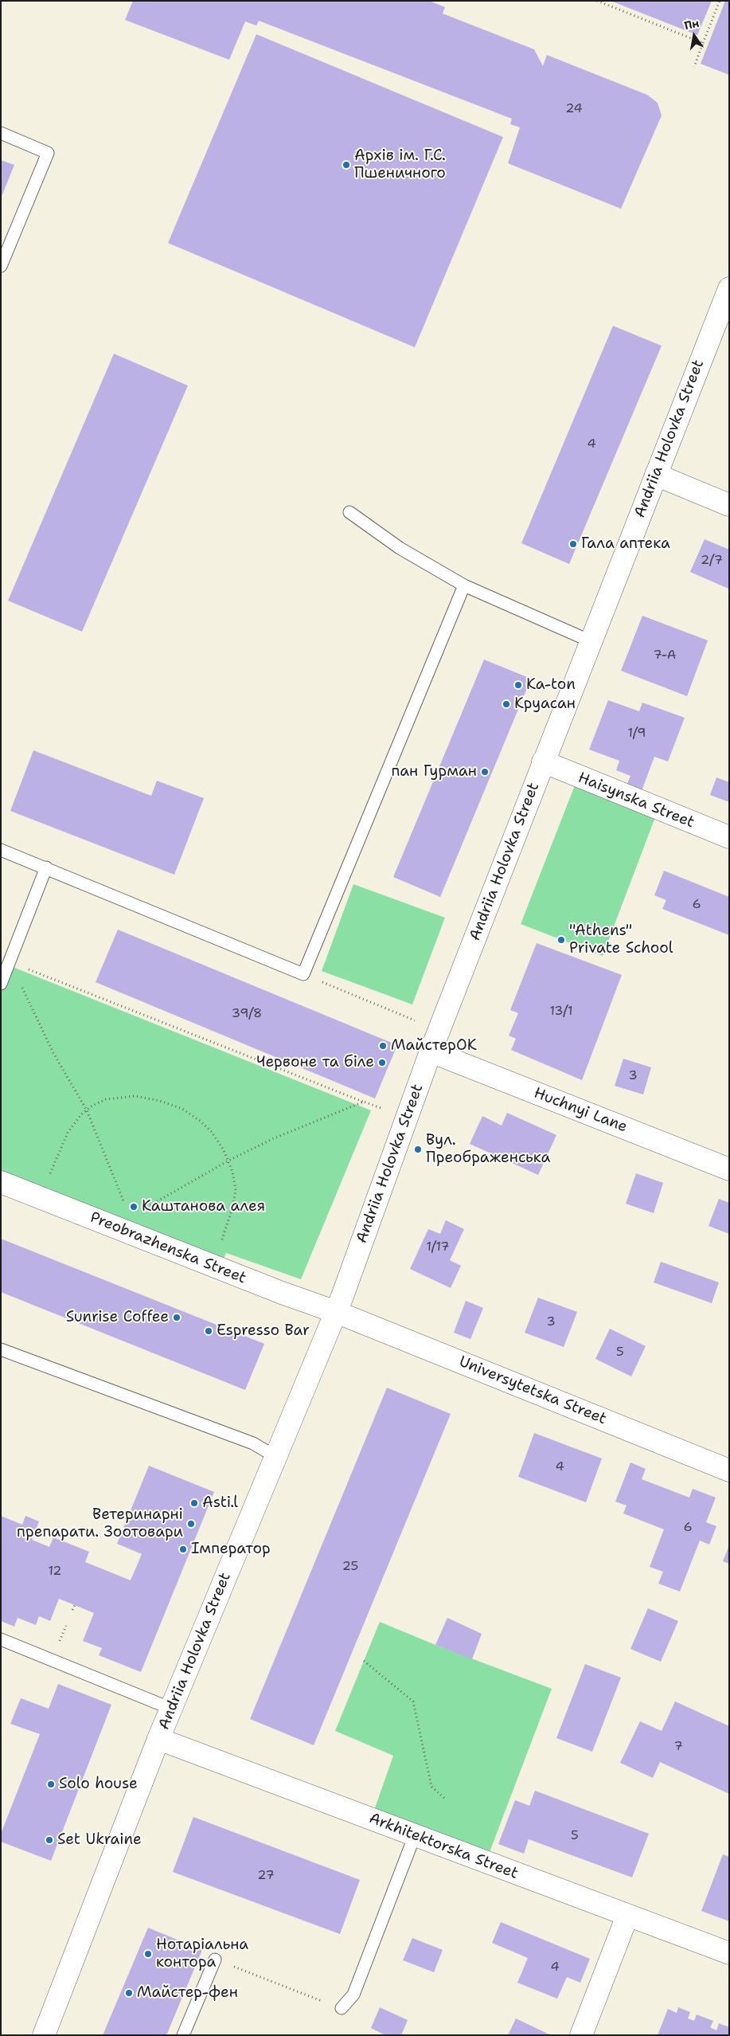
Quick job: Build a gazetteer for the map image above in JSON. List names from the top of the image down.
{
  "streets": {
    "street": [
      "Andriia Holovka Street",
      "Haisynska Street",
      "Huchnyi Lane",
      "Preobrazhenska Street",
      "Universytetska Street",
      "Arkhitektorska Street"
    ]
  },
  "crossings": [
    ["Andriia Holovka Street", "Haisynska Street"],
    ["Andriia Holovka Street", "Huchnyi Lane"],
    ["Andriia Holovka Street", "Preobrazhenska Street"],
    ["Andriia Holovka Street", "Universytetska Street"],
    ["Andriia Holovka Street", "Arkhitektorska Street"],
    ["Preobrazhenska Street", "Universytetska Street"]
  ],
  "places": [
    "Архів ім. Г.С. Пшеничного",
    "Гала аптека",
    "Ka-ton",
    "Круасан",
    "пан Гурман",
    "\"Athens\" Private School",
    "МайстерОК",
    "Червоне та біле",
    "Вул. Преображенська",
    "Каштанова алея",
    "Sunrise Coffee",
    "Espresso Bar",
    "Asti.l",
    "Ветеринарні препарати. Зоотовари",
    "Імператор",
    "Solo house",
    "Set Ukraine",
    "Нотаріальна контора",
    "Майстер-фен"
  ],
  "house_numbers": [
    "24",
    "4",
    "2/7",
    "7-А",
    "1/9",
    "6",
    "13/1",
    "39/8",
    "3",
    "1/17",
    "3",
    "5",
    "4",
    "6",
    "25",
    "12",
    "7",
    "5",
    "27",
    "4"
  ],
  "north": "top"
}
